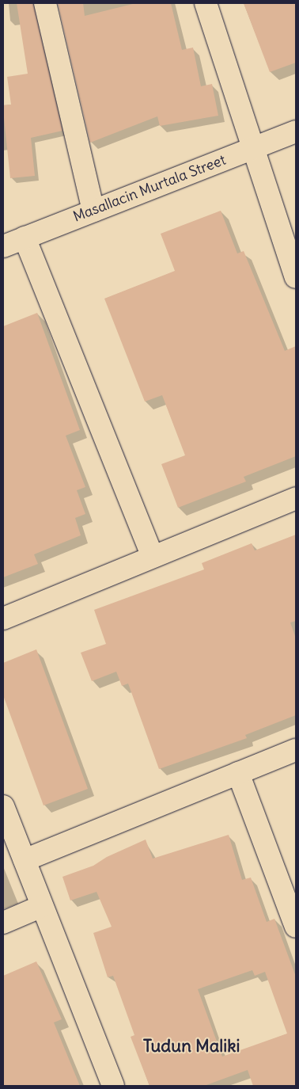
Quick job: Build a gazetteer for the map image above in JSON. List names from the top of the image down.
{
  "streets": {
    "street": ["Masallacin Murtala Street"]
  },
  "districts": ["Tudun Maliki"]
}
